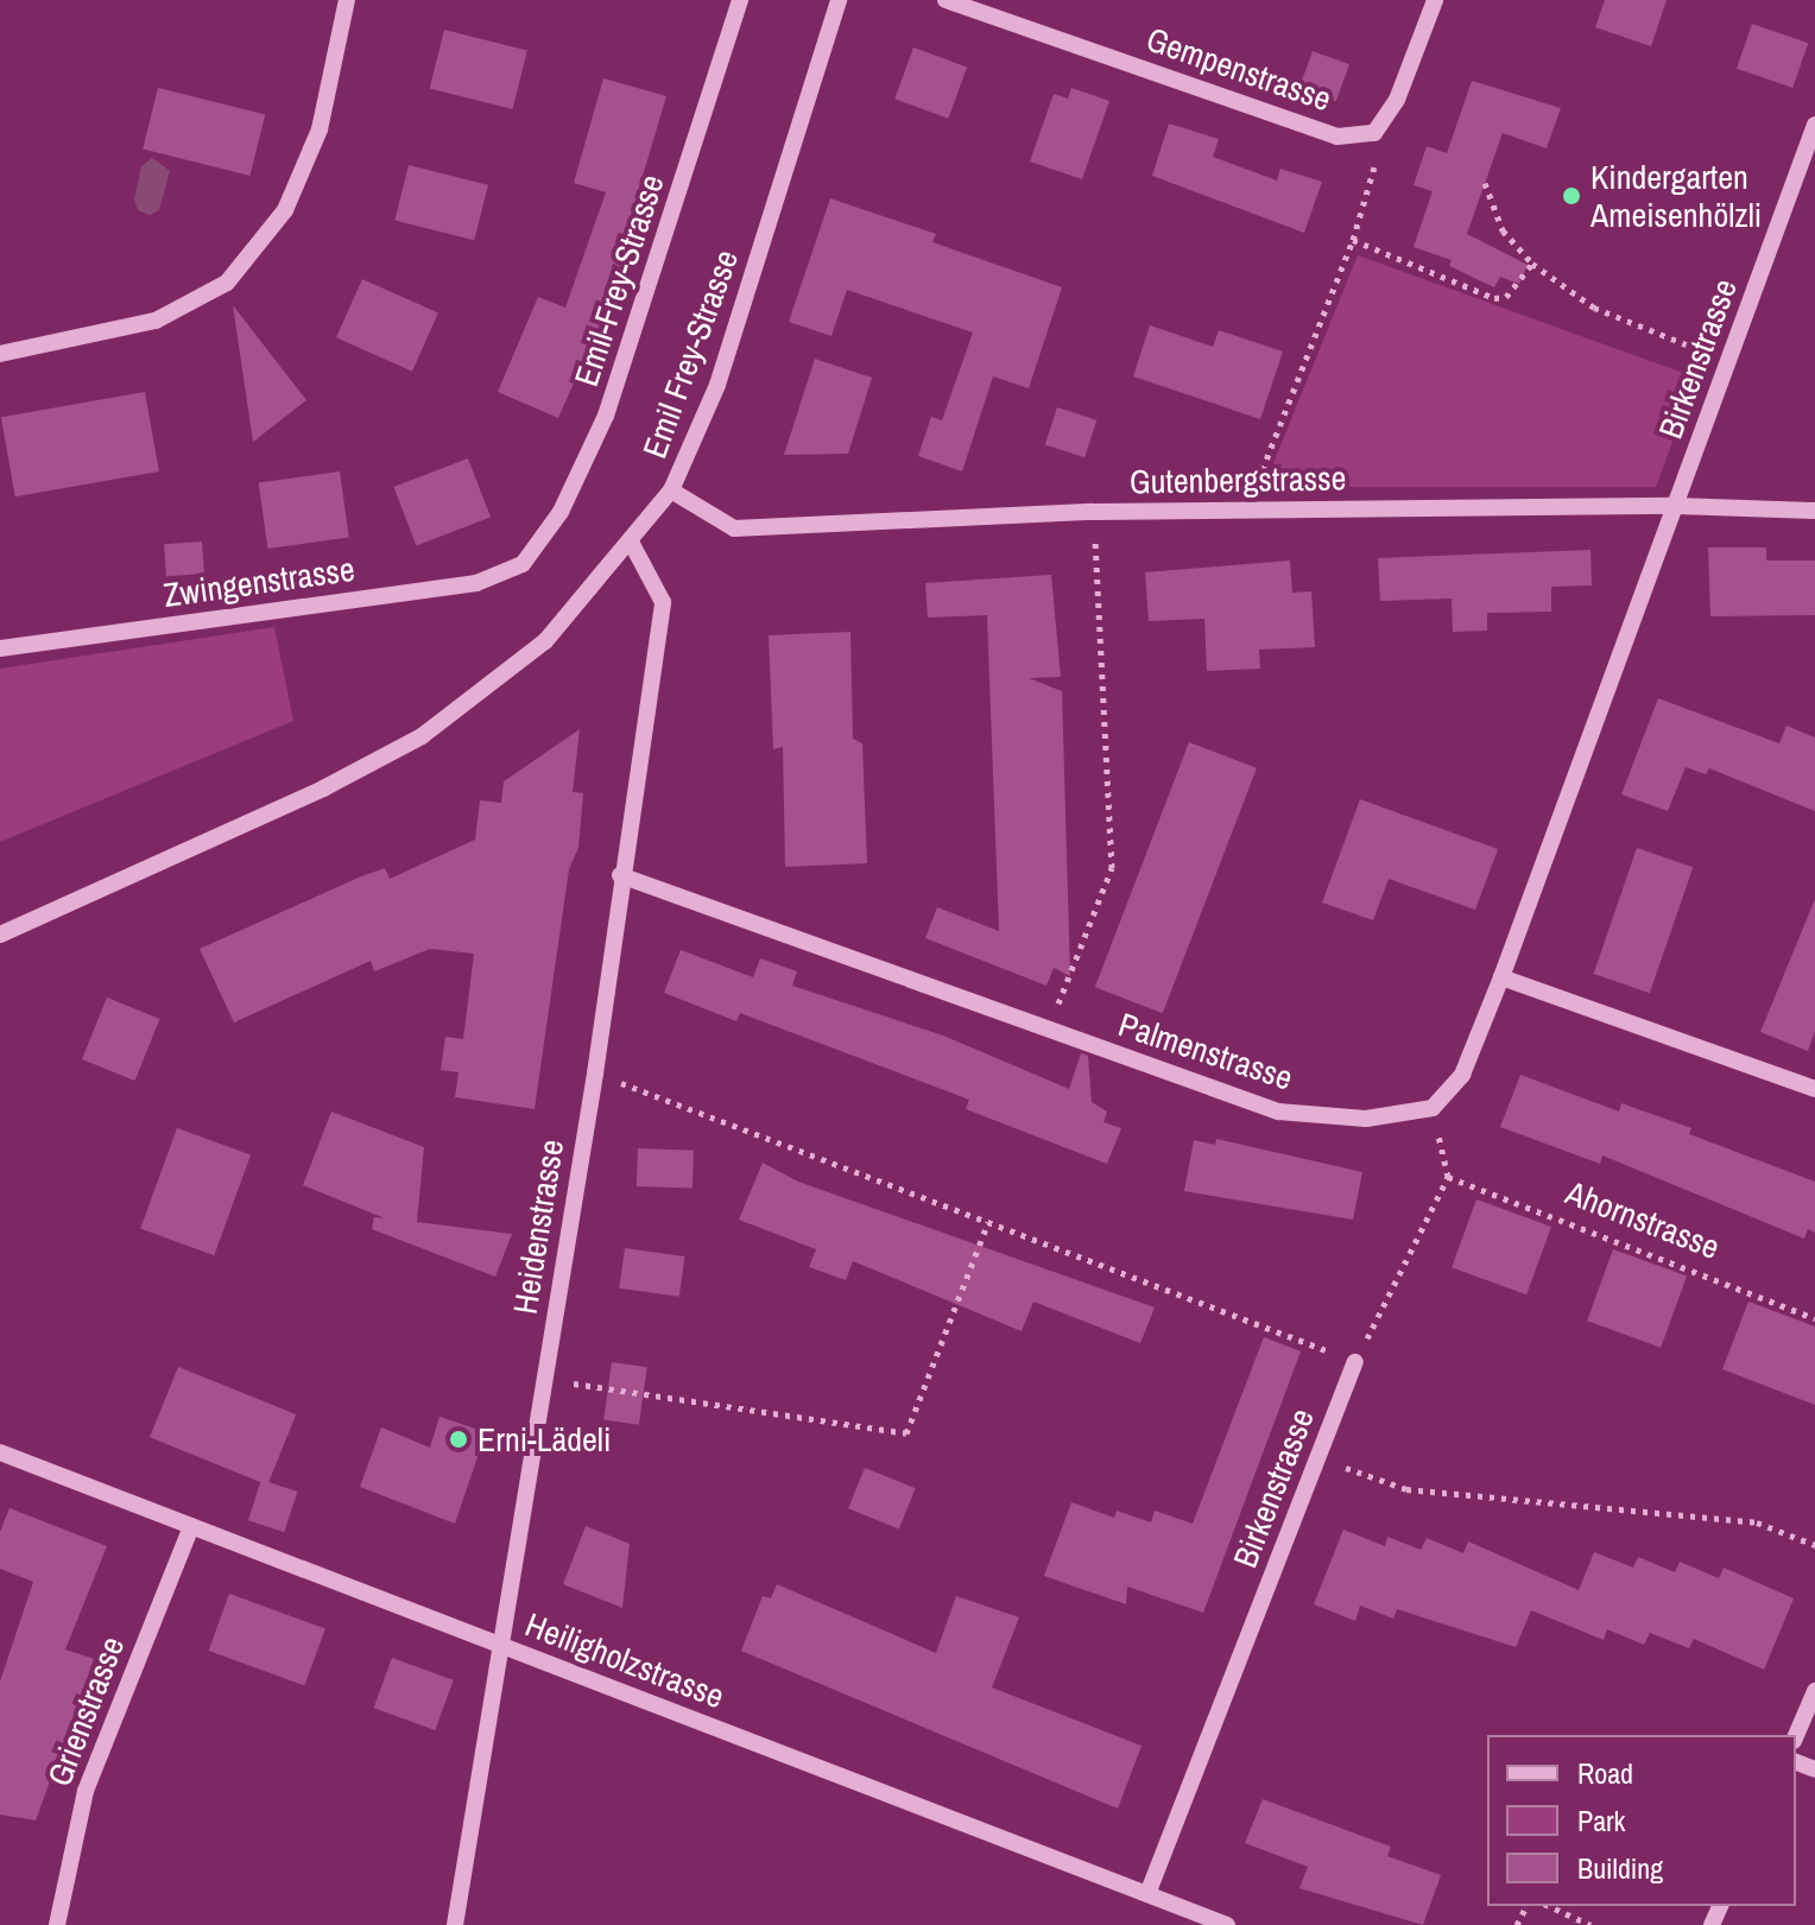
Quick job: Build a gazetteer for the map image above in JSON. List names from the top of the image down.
{
  "streets": {
    "street": [
      "Gempenstrasse",
      "Emil-Frey-Strasse",
      "Emil Frey-Strasse",
      "Birkenstrasse",
      "Gutenbergstrasse",
      "Zwingenstrasse",
      "Palmenstrasse",
      "Heidenstrasse",
      "Heiligholzstrasse",
      "Grienstrasse"
    ],
    "path": ["Ahornstrasse"]
  },
  "crossings": [
    ["Emil-Frey-Strasse", "Zwingenstrasse"],
    ["Emil Frey-Strasse", "Gutenbergstrasse"],
    ["Emil Frey-Strasse", "Heidenstrasse"],
    ["Birkenstrasse", "Gutenbergstrasse"],
    ["Birkenstrasse", "Heiligholzstrasse"],
    ["Palmenstrasse", "Heidenstrasse"],
    ["Heidenstrasse", "Heiligholzstrasse"],
    ["Heiligholzstrasse", "Grienstrasse"]
  ],
  "places": ["Kindergarten Ameisenhölzli", "Erni-Lädeli"],
  "legend": ["Road", "Park", "Building"]
}
